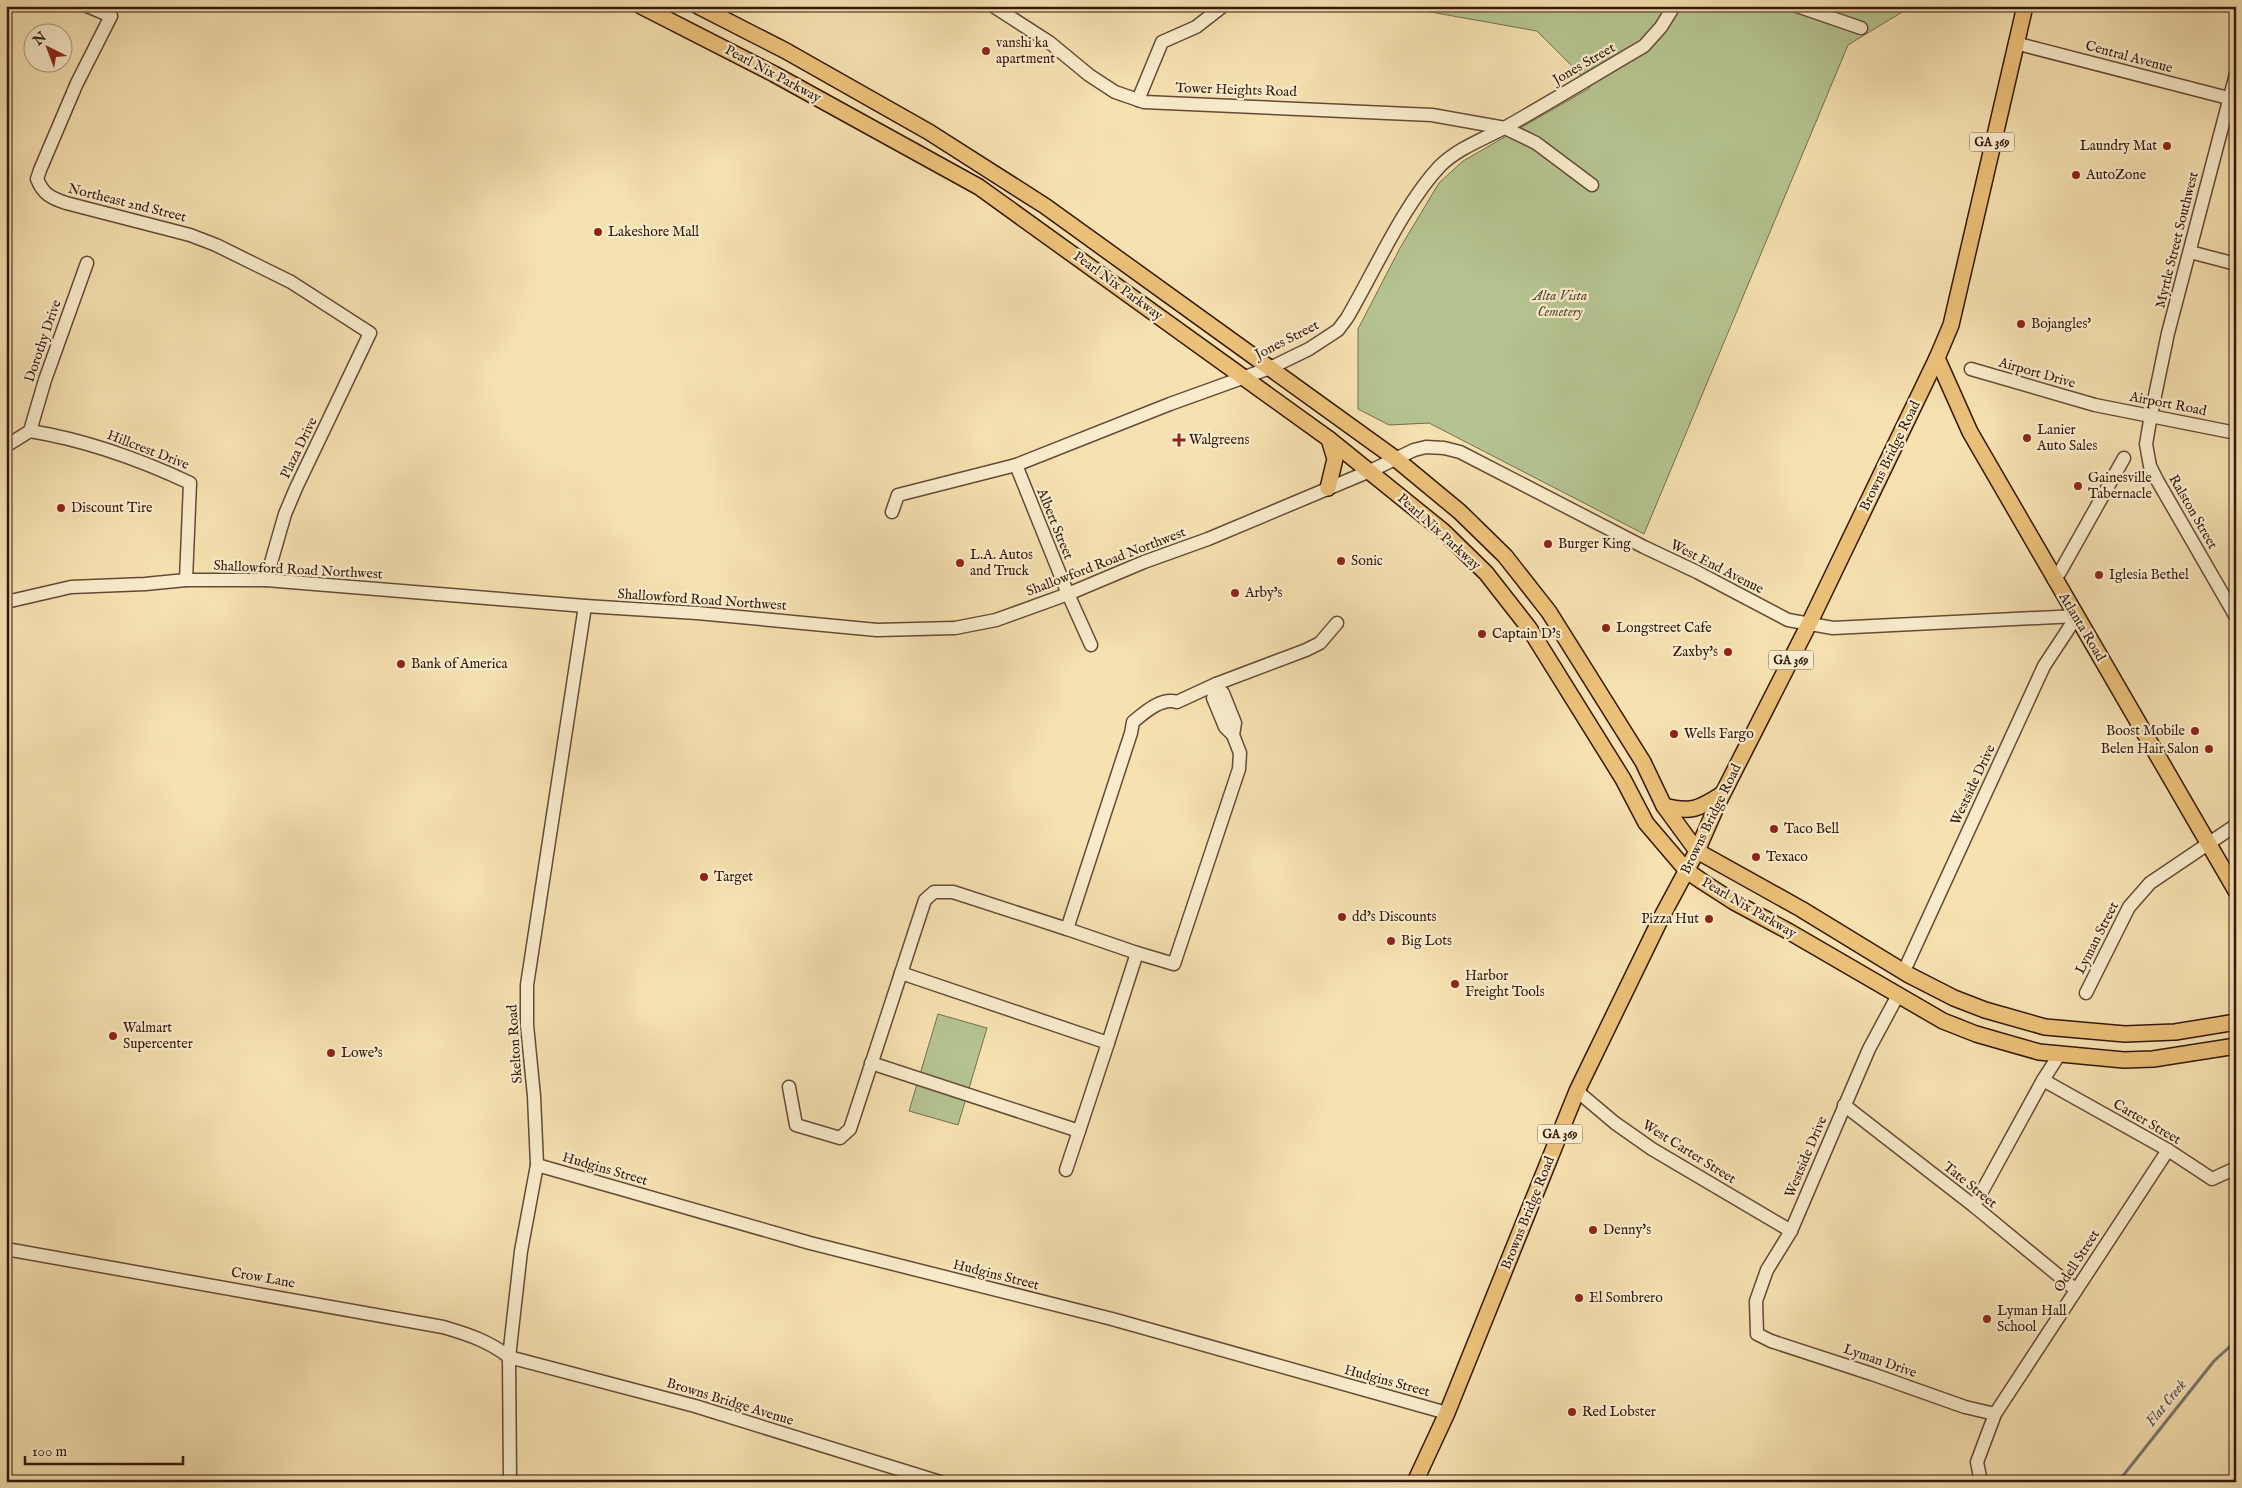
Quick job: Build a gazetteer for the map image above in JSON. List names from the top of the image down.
{
  "streets": {
    "main road": [
      "Pearl Nix Parkway",
      "GA 369",
      "Browns Bridge Road",
      "Atlanta Road"
    ],
    "street": [
      "Central Avenue",
      "Jones Street",
      "Tower Heights Road",
      "Northeast 2nd Street",
      "Myrtle Street Southwest",
      "Dorothy Drive",
      "Airport Drive",
      "Airport Road",
      "Plaza Drive",
      "Hillcrest Drive",
      "Ralston Street",
      "Albert Street",
      "Shallowford Road Northwest",
      "West End Avenue",
      "Westside Drive",
      "Lyman Street",
      "Skelton Road",
      "Carter Street",
      "West Carter Street",
      "Hudgins Street",
      "Tate Street",
      "Odell Street",
      "Crow Lane",
      "Lyman Drive",
      "Browns Bridge Avenue"
    ]
  },
  "crossings": [
    ["Central Avenue", "Myrtle Street Southwest"],
    ["Central Avenue", "Browns Bridge Road"],
    ["Jones Street", "Pearl Nix Parkway"],
    ["Jones Street", "Tower Heights Road"],
    ["Jones Street", "Albert Street"],
    ["Pearl Nix Parkway", "Browns Bridge Road"],
    ["Pearl Nix Parkway", "Shallowford Road Northwest"],
    ["Pearl Nix Parkway", "West End Avenue"],
    ["Pearl Nix Parkway", "Westside Drive"],
    ["Northeast 2nd Street", "Plaza Drive"],
    ["Myrtle Street Southwest", "Airport Road"],
    ["Myrtle Street Southwest", "Ralston Street"],
    ["Dorothy Drive", "Hillcrest Drive"],
    ["Airport Drive", "Airport Road"],
    ["Airport Road", "Ralston Street"],
    ["Plaza Drive", "Shallowford Road Northwest"],
    ["Hillcrest Drive", "Shallowford Road Northwest"],
    ["Browns Bridge Road", "West End Avenue"],
    ["Browns Bridge Road", "Atlanta Road"],
    ["Browns Bridge Road", "West Carter Street"],
    ["Browns Bridge Road", "Hudgins Street"],
    ["Albert Street", "Shallowford Road Northwest"],
    ["Shallowford Road Northwest", "West End Avenue"],
    ["Shallowford Road Northwest", "Skelton Road"],
    ["West End Avenue", "Atlanta Road"],
    ["West End Avenue", "Westside Drive"],
    ["Atlanta Road", "Westside Drive"],
    ["Atlanta Road", "Lyman Street"],
    ["Westside Drive", "West Carter Street"],
    ["Westside Drive", "Tate Street"],
    ["Westside Drive", "Lyman Drive"],
    ["Skelton Road", "Hudgins Street"],
    ["Skelton Road", "Crow Lane"],
    ["Skelton Road", "Browns Bridge Avenue"],
    ["Carter Street", "Odell Street"],
    ["Tate Street", "Odell Street"],
    ["Odell Street", "Lyman Drive"],
    ["Crow Lane", "Browns Bridge Avenue"]
  ],
  "water": ["Flat Creek"],
  "parks": ["Alta Vista Cemetery"],
  "places": {
    "other": [
      "vanshi ka apartment",
      "Laundry Mat",
      "AutoZone",
      "Lakeshore Mall",
      "Bojangles'",
      "Lanier Auto Sales",
      "Gainesville Tabernacle",
      "Discount Tire",
      "Burger King",
      "Sonic",
      "L.A. Autos and Truck",
      "Iglesia Bethel",
      "Arby's",
      "Longstreet Cafe",
      "Captain D's",
      "Zaxby's",
      "Bank of America",
      "Boost Mobile",
      "Wells Fargo",
      "Belen Hair Salon",
      "Taco Bell",
      "Texaco",
      "Target",
      "dd's Discounts",
      "Pizza Hut",
      "Big Lots",
      "Harbor Freight Tools",
      "Walmart Supercenter",
      "Lowe's",
      "Denny's",
      "El Sombrero",
      "Lyman Hall School",
      "Red Lobster"
    ],
    "health": ["Walgreens"]
  },
  "scale_bar": "100 m",
  "north": "top left"
}
